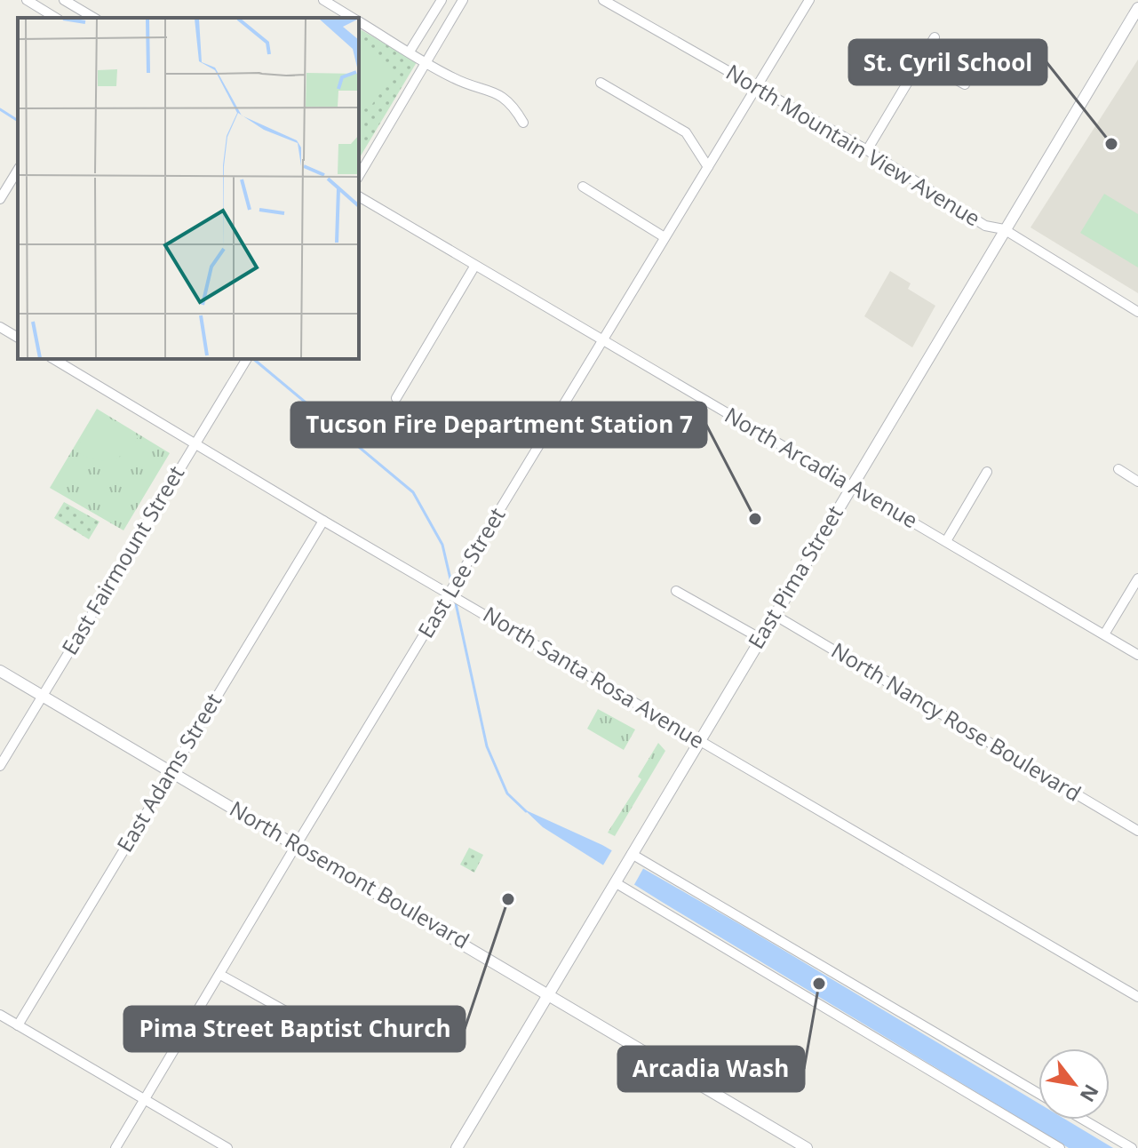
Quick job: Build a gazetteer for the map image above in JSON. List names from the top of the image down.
{
  "streets": {
    "street": [
      "North Mountain View Avenue",
      "North Arcadia Avenue",
      "East Fairmount Street",
      "East Lee Street",
      "East Pima Street",
      "North Santa Rosa Avenue",
      "North Nancy Rose Boulevard",
      "East Adams Street",
      "North Rosemont Boulevard"
    ]
  },
  "crossings": [
    ["North Mountain View Avenue", "East Lee Street"],
    ["North Mountain View Avenue", "East Pima Street"],
    ["North Arcadia Avenue", "East Lee Street"],
    ["North Arcadia Avenue", "East Pima Street"],
    ["East Fairmount Street", "North Santa Rosa Avenue"],
    ["East Fairmount Street", "North Rosemont Boulevard"],
    ["East Lee Street", "North Santa Rosa Avenue"],
    ["East Lee Street", "North Rosemont Boulevard"],
    ["East Pima Street", "North Santa Rosa Avenue"],
    ["East Pima Street", "North Nancy Rose Boulevard"],
    ["East Pima Street", "North Rosemont Boulevard"],
    ["North Santa Rosa Avenue", "East Adams Street"],
    ["East Adams Street", "North Rosemont Boulevard"]
  ],
  "places": [
    "St. Cyril School",
    "Tucson Fire Department Station 7",
    "Pima Street Baptist Church",
    "Arcadia Wash"
  ],
  "north": "bottom right"
}
